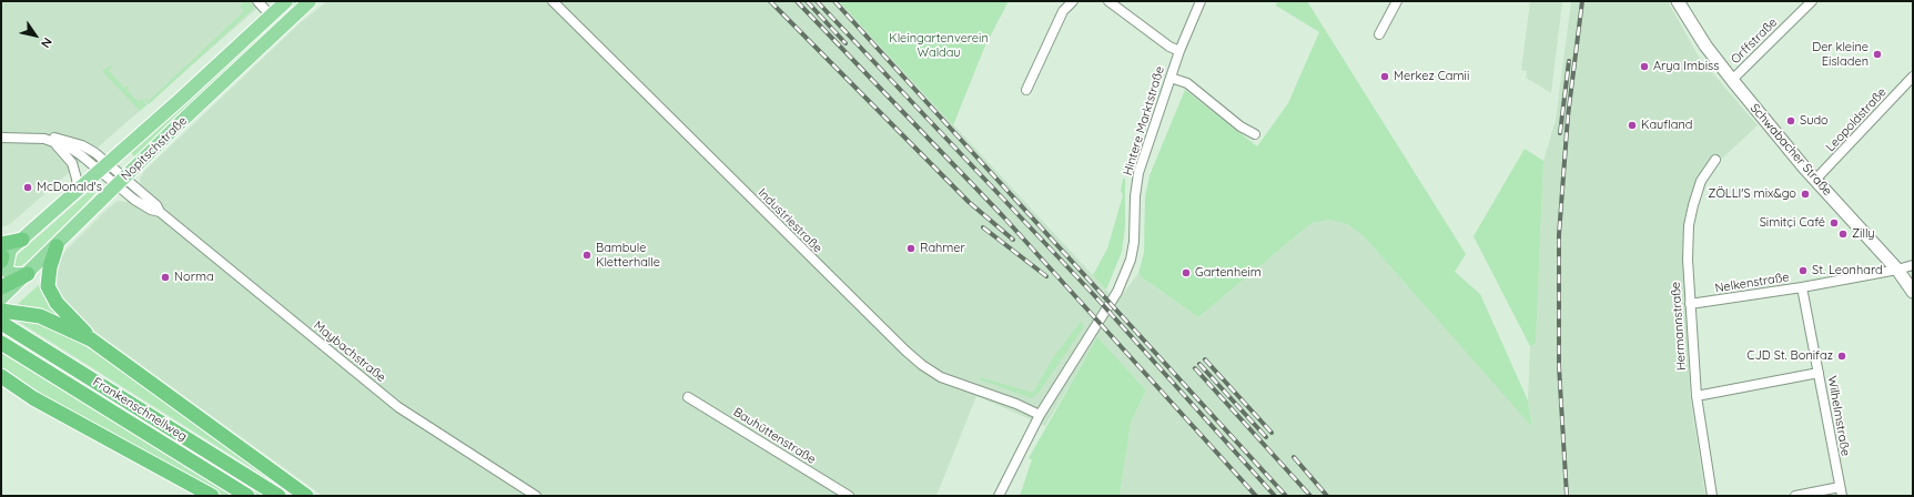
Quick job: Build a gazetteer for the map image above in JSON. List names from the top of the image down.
{
  "streets": {
    "highway": ["Frankenschnellweg"],
    "main road": ["Nopitschstraße", "Schwabacher Straße"],
    "street": [
      "Orffstraße",
      "Leopoldstraße",
      "Hintere Marktstraße",
      "Industriestraße",
      "Nelkenstraße",
      "Hermannstraße",
      "Maybachstraße",
      "Wilhelmstraße",
      "Bauhüttenstraße"
    ]
  },
  "crossings": [
    ["Orffstraße", "Schwabacher Straße"],
    ["Leopoldstraße", "Schwabacher Straße"],
    ["Hintere Marktstraße", "Industriestraße"],
    ["Nopitschstraße", "Maybachstraße"],
    ["Nopitschstraße", "Frankenschnellweg"],
    ["Schwabacher Straße", "Nelkenstraße"],
    ["Nelkenstraße", "Hermannstraße"],
    ["Nelkenstraße", "Wilhelmstraße"]
  ],
  "parks": ["Kleingartenverein Waldau"],
  "places": [
    "Der kleine Eisladen",
    "Arya Imbiss",
    "Merkez Camii",
    "Sudo",
    "Kaufland",
    "McDonald's",
    "ZÖLLI'S mix&go",
    "Simitçi Café",
    "Zilly",
    "Rahmer",
    "Bambule Kletterhalle",
    "St. Leonhard",
    "Gartenheim",
    "Norma",
    "CJD St. Bonifaz"
  ],
  "north": "bottom right"
}
